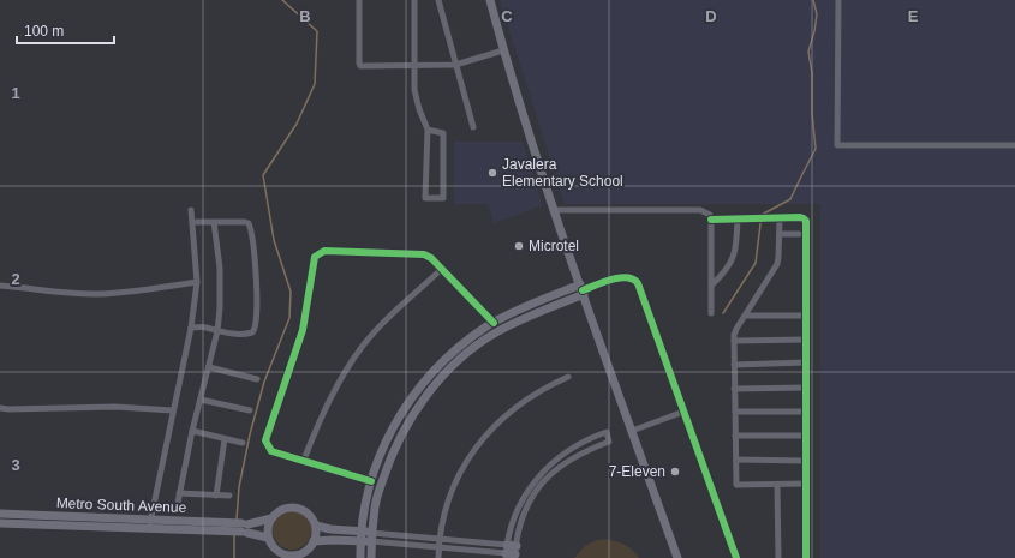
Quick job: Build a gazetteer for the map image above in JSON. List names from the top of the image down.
{
  "streets": {
    "street": ["Metro South Avenue"]
  },
  "places": ["Javalera Elementary School", "Microtel", "7-Eleven"],
  "scale_bar": "100 m",
  "grid": {
    "columns": [
      "B",
      "C",
      "D",
      "E"
    ],
    "rows": ["1", "2", "3"]
  }
}
